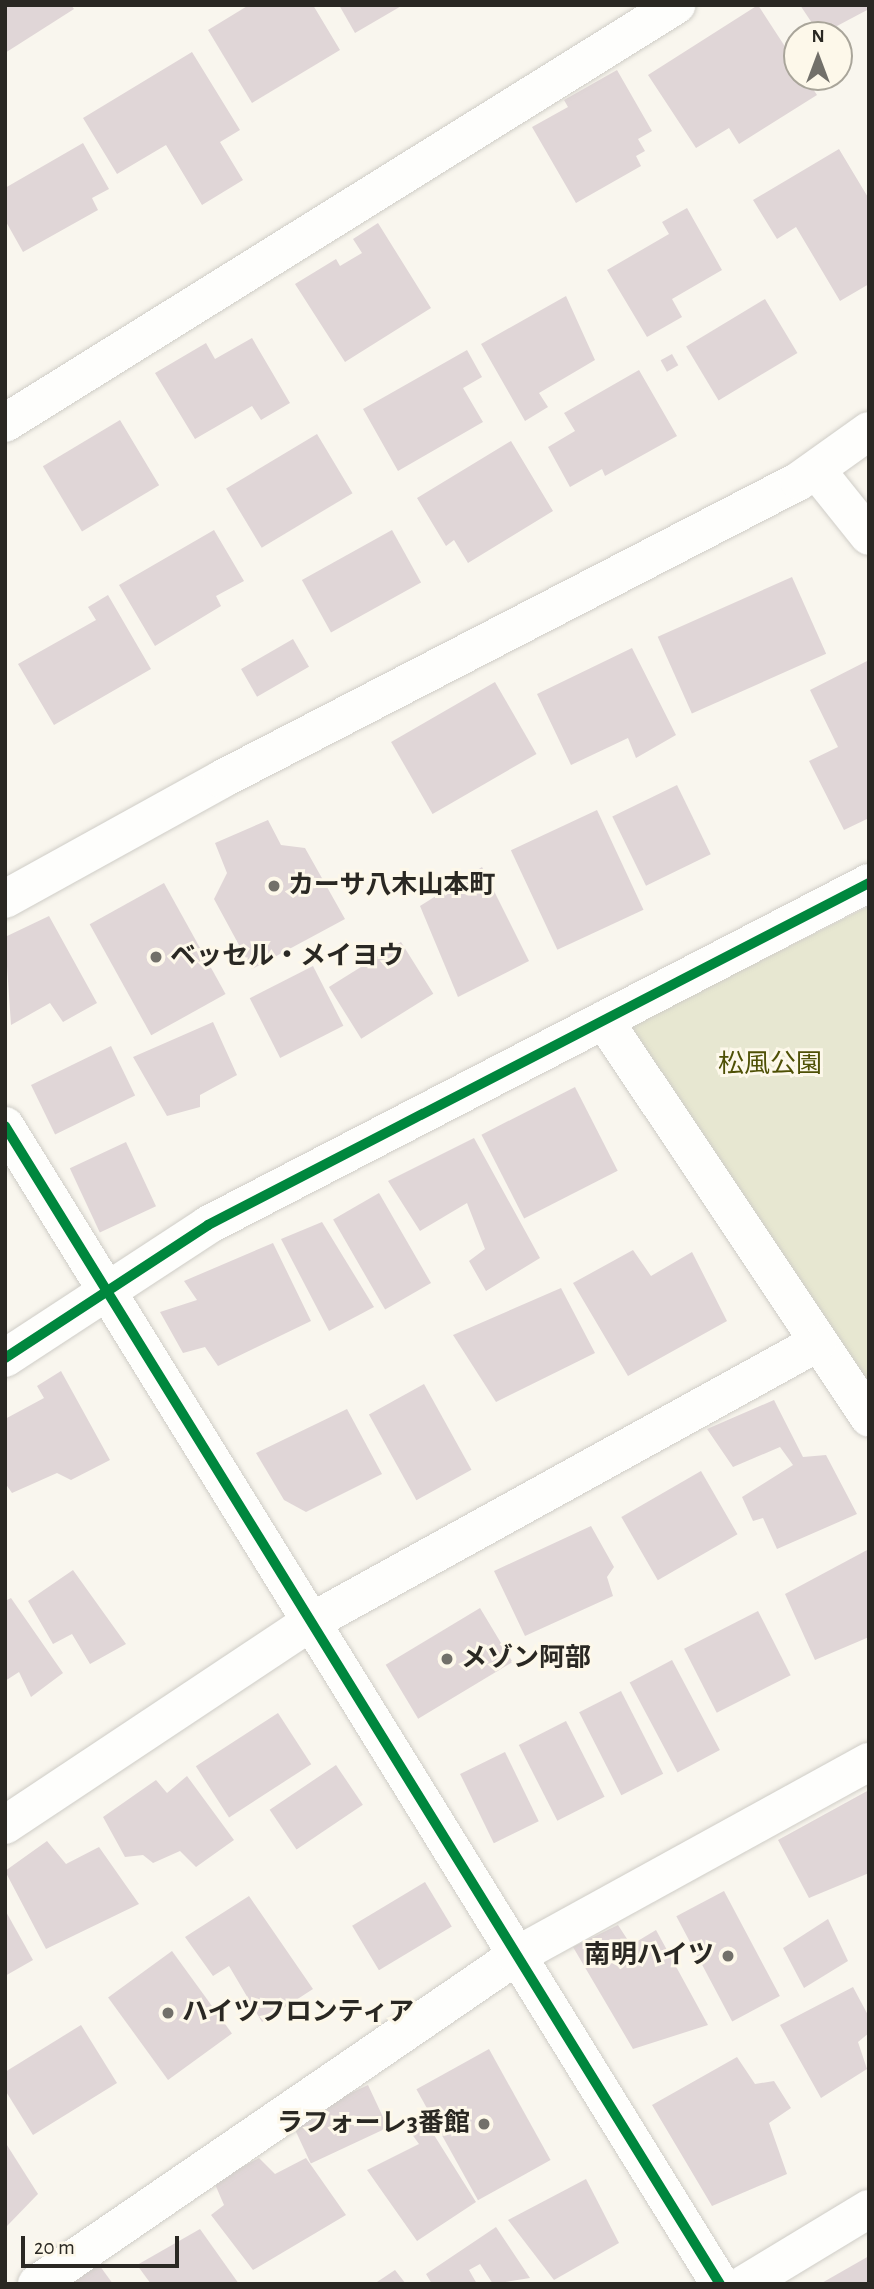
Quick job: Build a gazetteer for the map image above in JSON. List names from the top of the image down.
{
  "parks": ["松風公園"],
  "places": [
    "カーサ八木山本町",
    "ベッセル・メイヨウ",
    "メゾン阿部",
    "南明ハイツ",
    "ハイツフロンティア",
    "ラフォーレ3番館"
  ],
  "scale_bar": "20 m",
  "north": "top"
}
